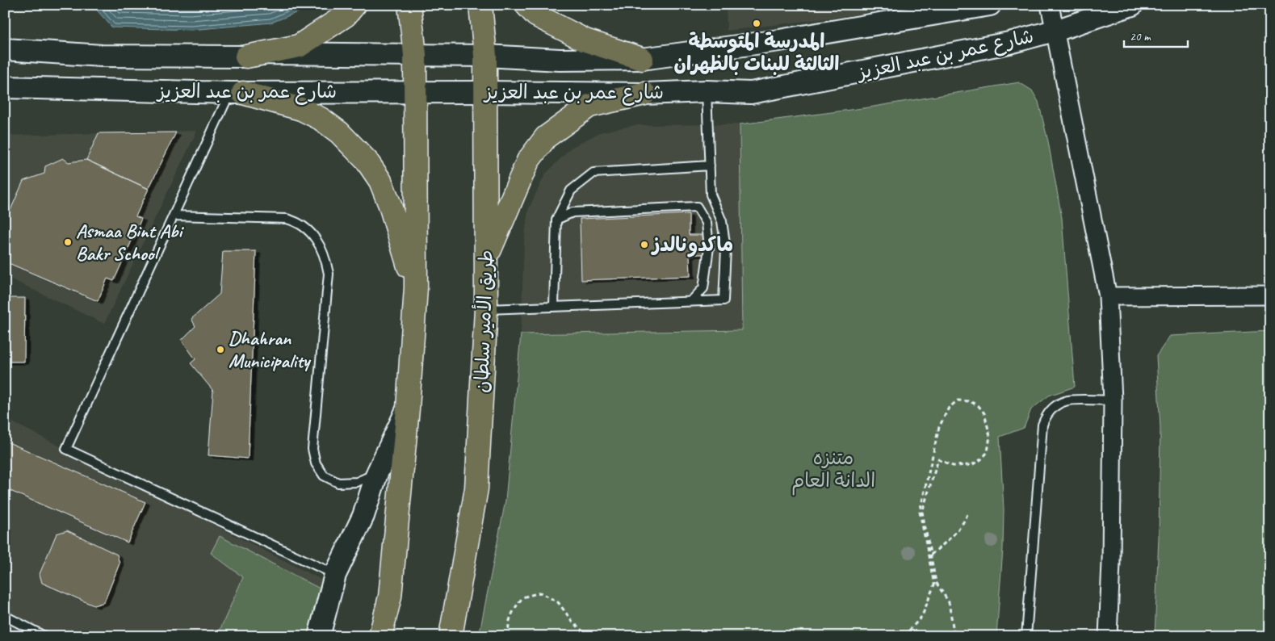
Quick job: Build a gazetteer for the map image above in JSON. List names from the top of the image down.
{
  "streets": {
    "main road": ["طريق الأمير سلطان"],
    "street": ["شارع عمر بن عبد العزيز"]
  },
  "crossings": [
    ["شارع عمر بن عبد العزيز", "طريق الأمير سلطان"]
  ],
  "parks": ["متنزه الدانة العام"],
  "places": [
    "المدرسة المتوسطة الثالثة للبنات بالظهران",
    "Asmaa Bint Abi Bakr School",
    "ماكدونالدز",
    "Dhahran Municipality"
  ],
  "scale_bar": "20 m"
}
